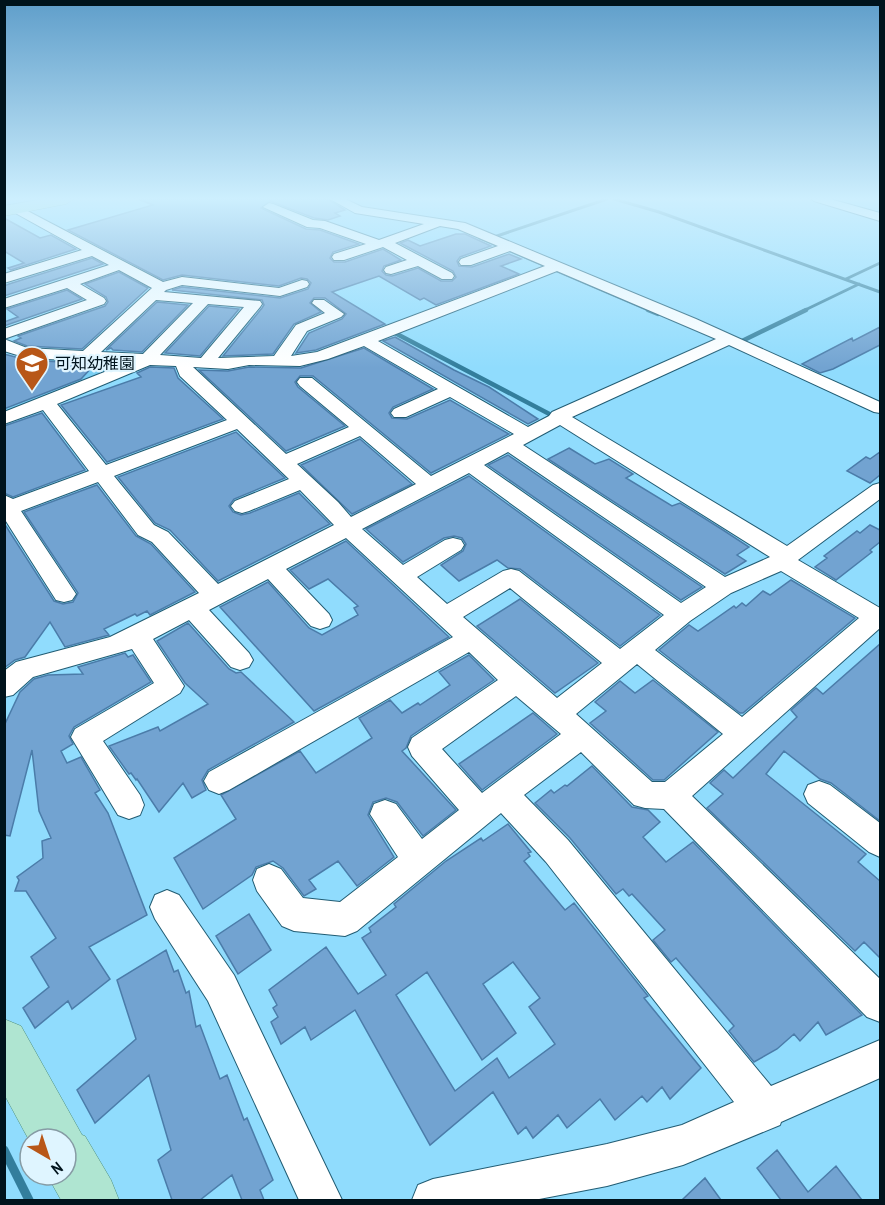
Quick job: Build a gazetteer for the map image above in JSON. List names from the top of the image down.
{
  "places": {
    "school or university": ["可知幼稚園"]
  },
  "north": "bottom right"
}
